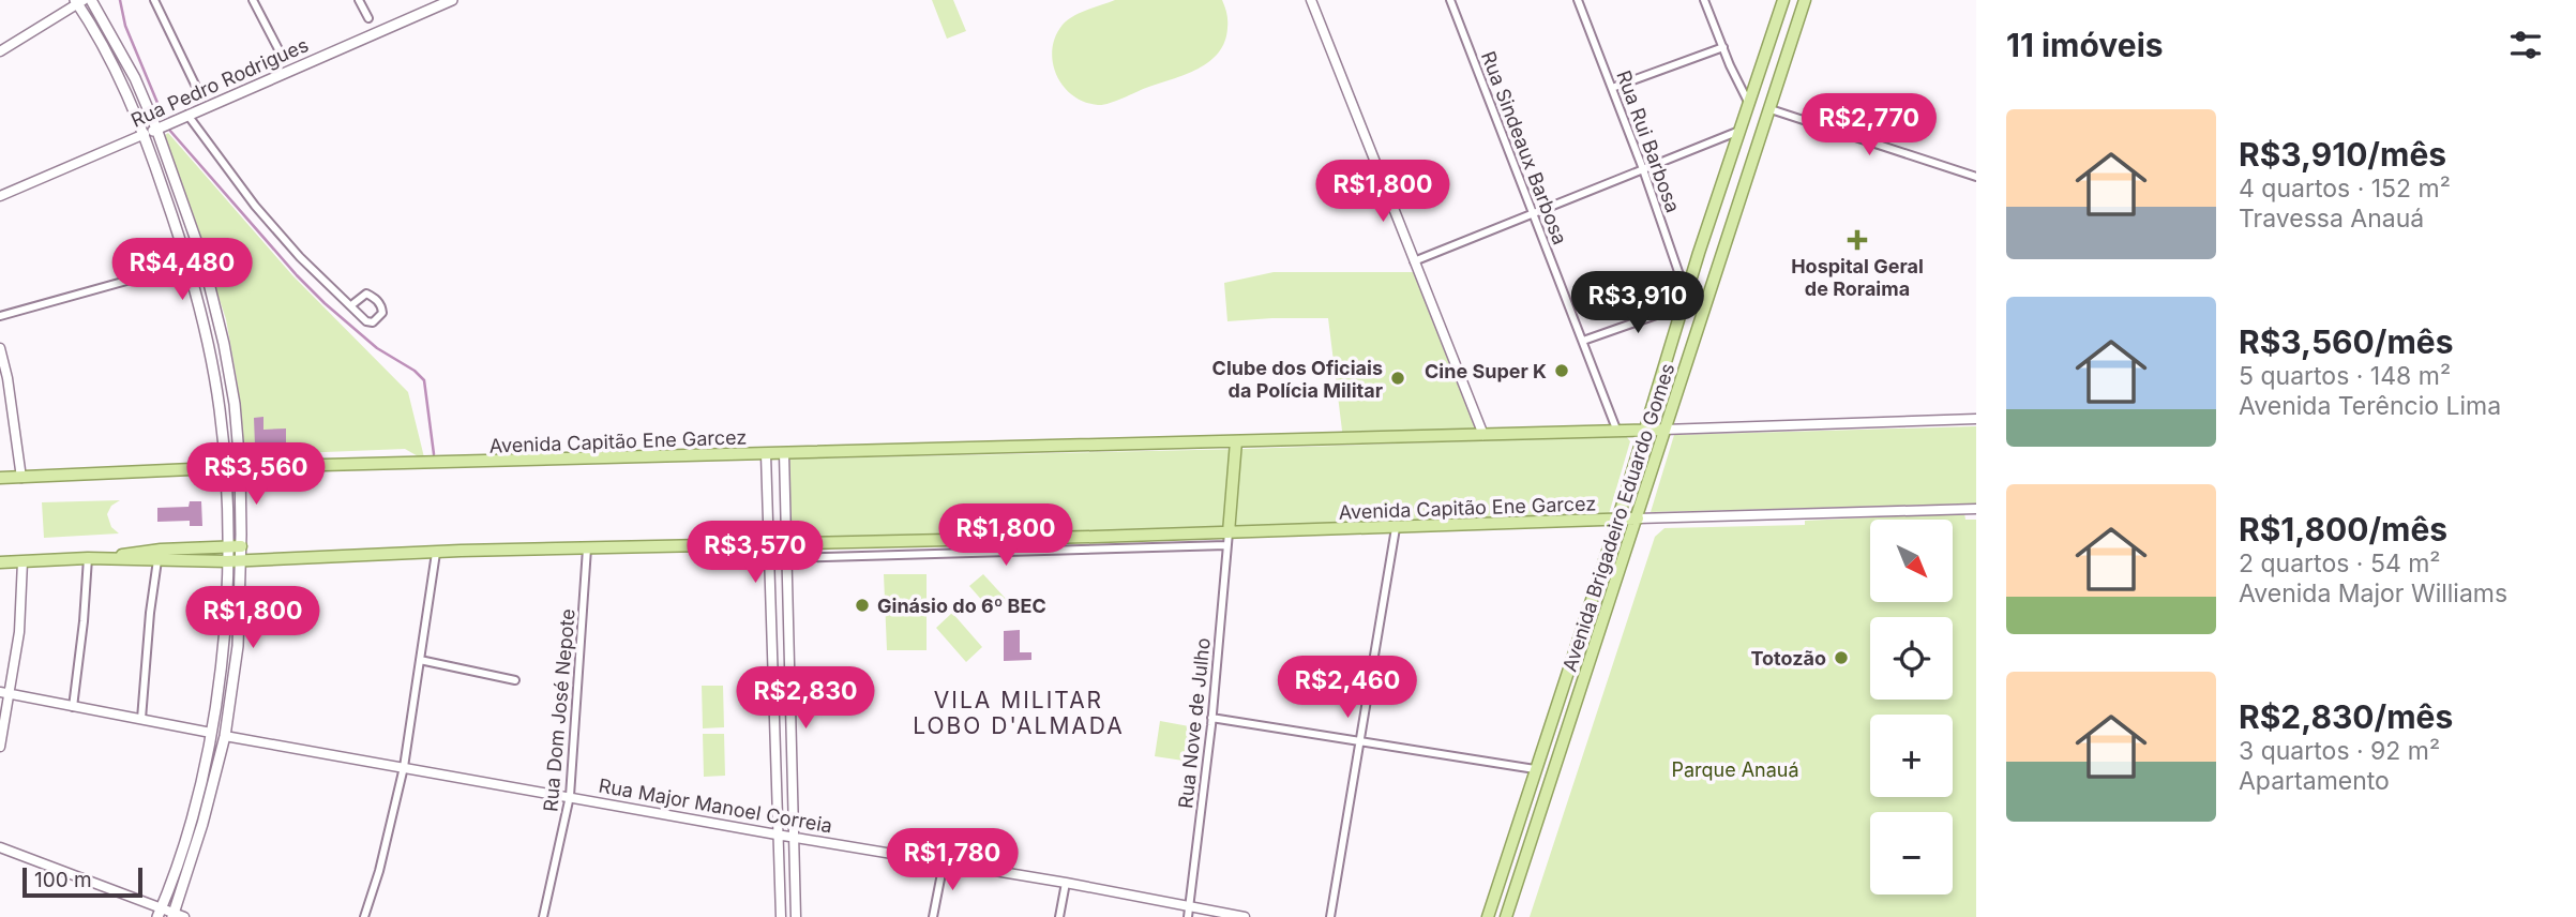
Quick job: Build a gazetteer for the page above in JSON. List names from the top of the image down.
{
  "streets": {
    "main road": ["Rua Pedro Rodrigues", "Avenida Capitão Ene Garcez", "Avenida Brigadeiro Eduardo Gomes"],
    "street": [
      "Rua Rui Barbosa",
      "Rua Sindeaux Barbosa",
      "Rua Dom José Nepote",
      "Rua Nove de Julho",
      "Rua Major Manoel Correia"
    ]
  },
  "crossings": [
    ["Rua Rui Barbosa", "Avenida Brigadeiro Eduardo Gomes"],
    ["Rua Sindeaux Barbosa", "Avenida Capitão Ene Garcez"],
    ["Avenida Capitão Ene Garcez", "Avenida Brigadeiro Eduardo Gomes"],
    ["Avenida Capitão Ene Garcez", "Rua Dom José Nepote"],
    ["Avenida Capitão Ene Garcez", "Rua Nove de Julho"],
    ["Rua Dom José Nepote", "Rua Major Manoel Correia"],
    ["Rua Nove de Julho", "Rua Major Manoel Correia"]
  ],
  "districts": ["VILA MILITAR LOBO D'ALMADA"],
  "parks": ["Parque Anauá"],
  "places": {
    "health": ["Hospital Geral de Roraima"],
    "other": [
      "Cine Super K",
      "Clube dos Oficiais da Polícia Militar",
      "Ginásio do 6º BEC",
      "Totozão"
    ]
  },
  "scale_bar": "100 m",
  "north": "bottom right",
  "page": {
    "heading": "11 imóveis",
    "list": [
      {
        "name": "R$3,910/mês",
        "note": "4 quartos · 152 m² · Travessa Anauá"
      },
      {
        "name": "R$3,560/mês",
        "note": "5 quartos · 148 m² · Avenida Terêncio Lima"
      },
      {
        "name": "R$1,800/mês",
        "note": "2 quartos · 54 m² · Avenida Major Williams"
      },
      {
        "name": "R$2,830/mês",
        "note": "3 quartos · 92 m² · Apartamento"
      }
    ],
    "price": [
      "R$2,770",
      "R$1,800",
      "R$4,480",
      "R$3,910",
      "R$3,560",
      "R$1,800",
      "R$3,570",
      "R$1,800",
      "R$2,460",
      "R$2,830",
      "R$1,780"
    ],
    "map_buttons": ["+", "−"],
    "scale": "100 m"
  }
}
